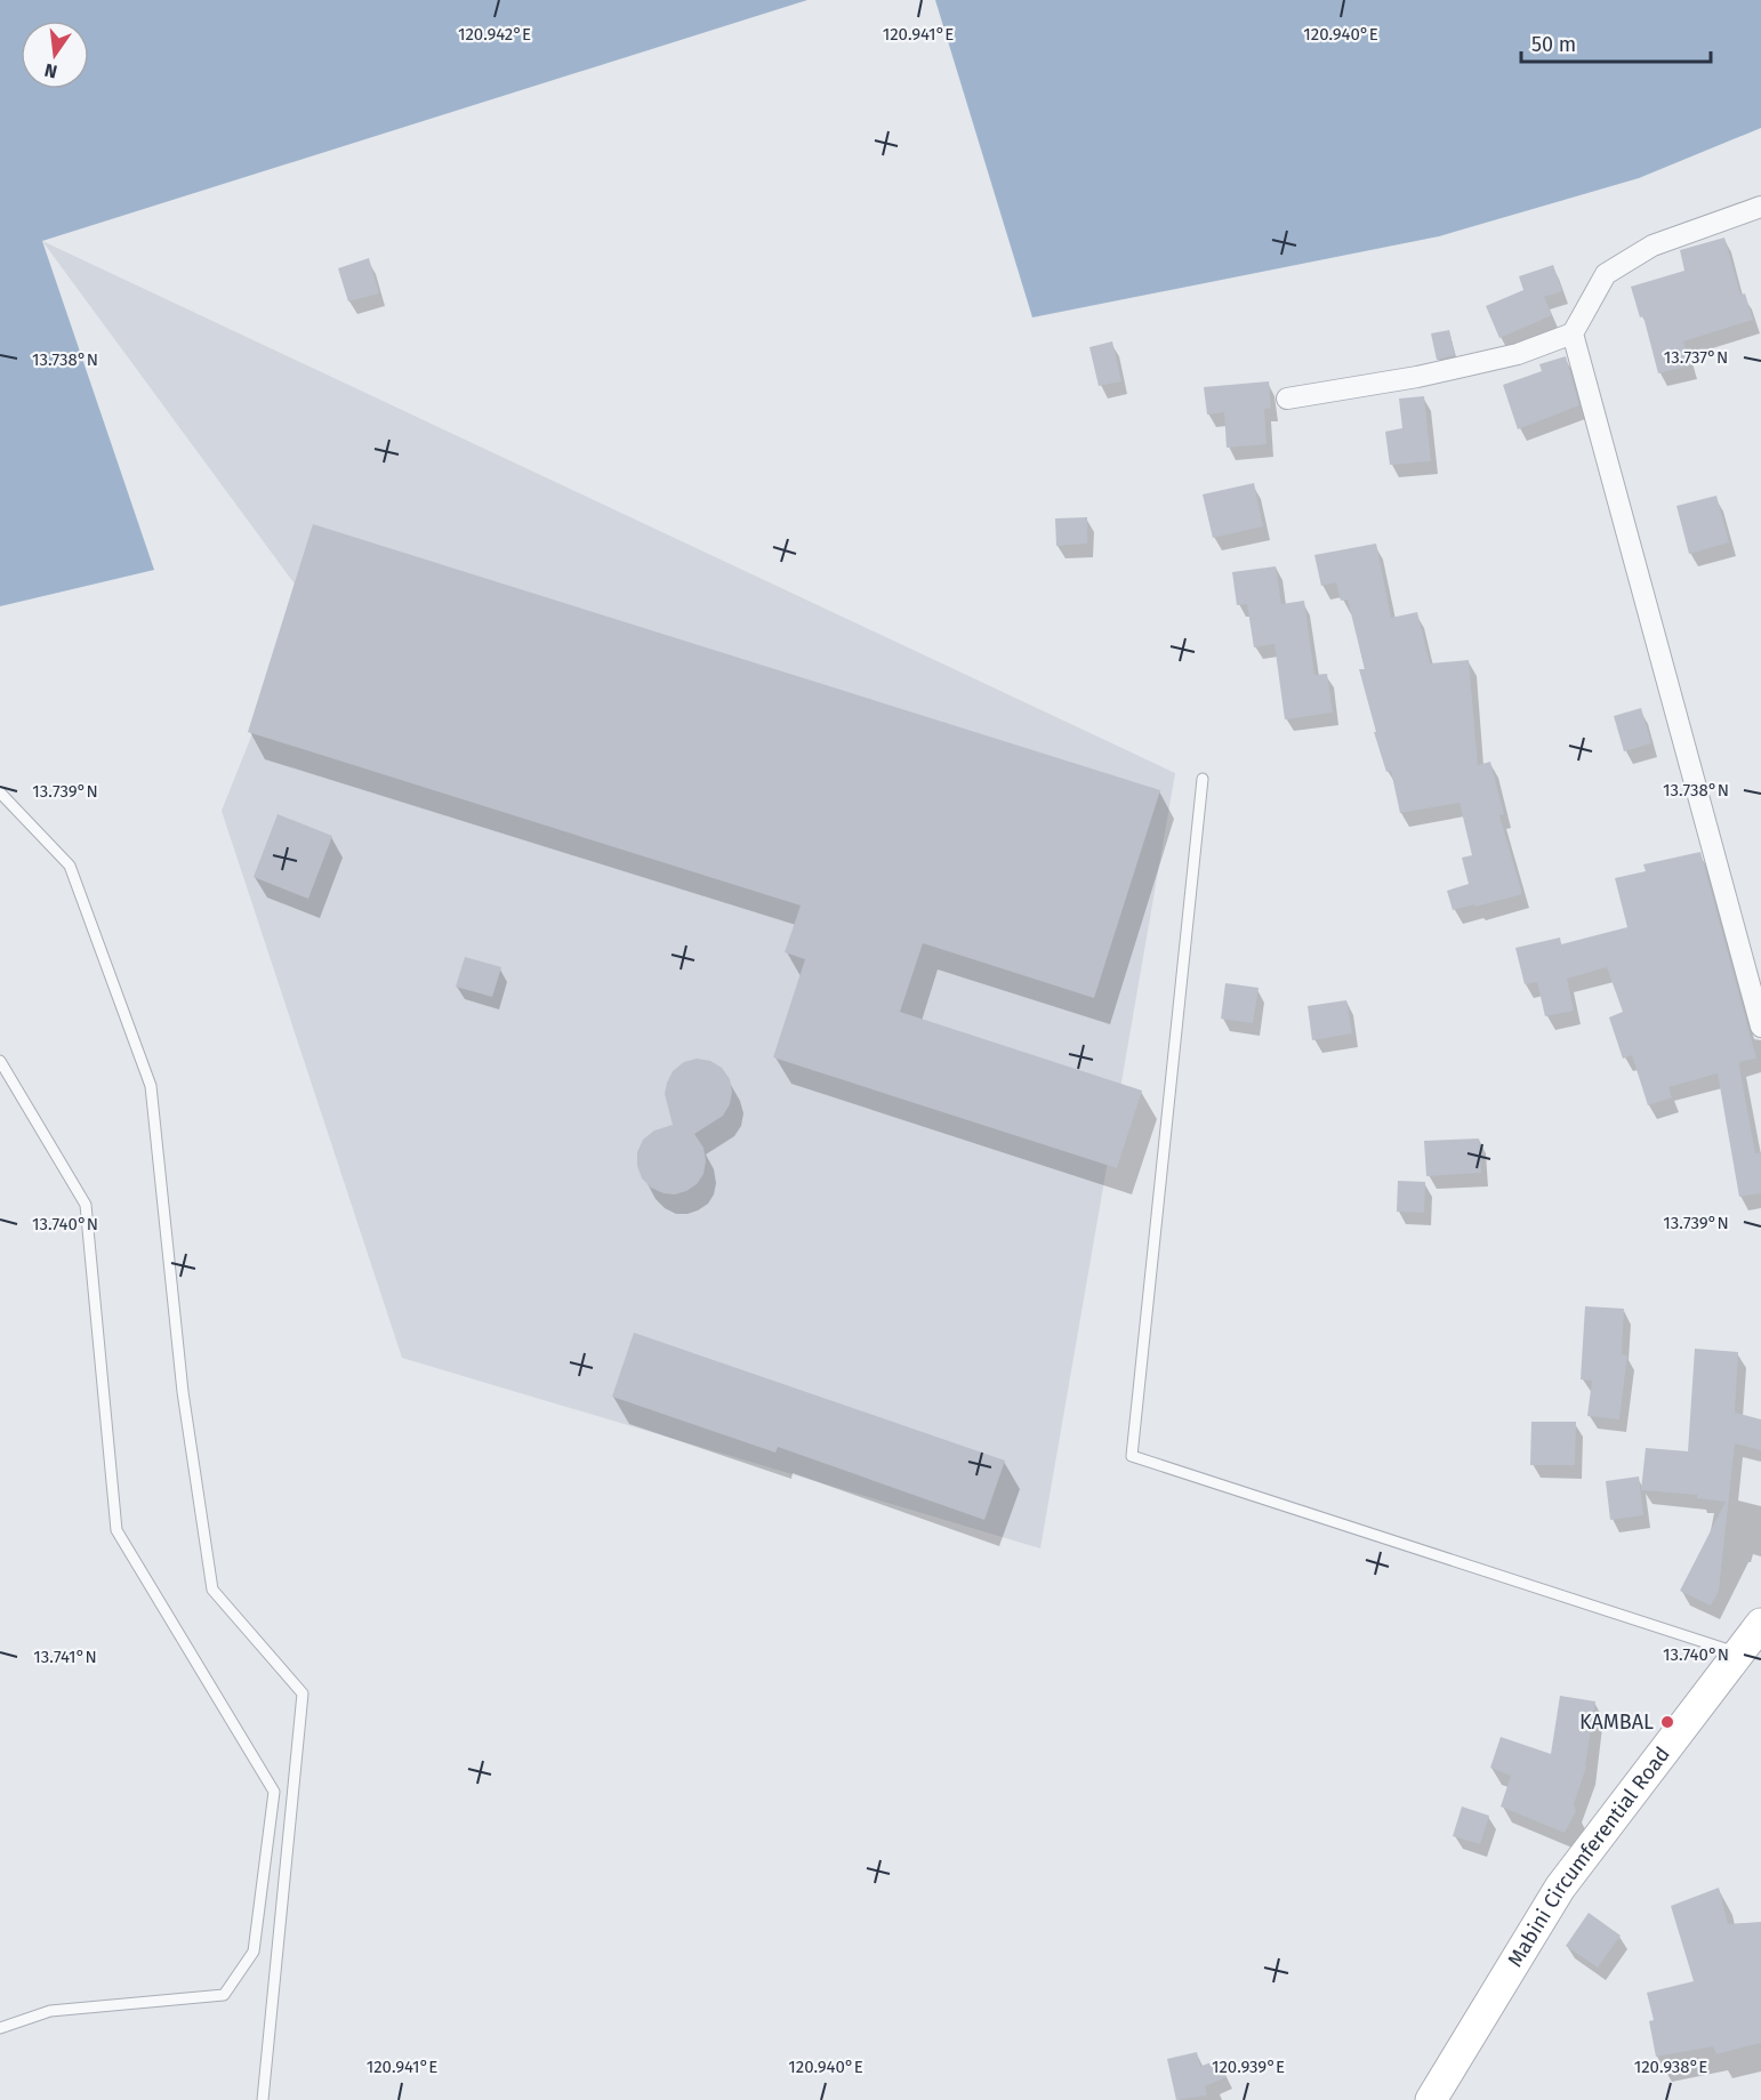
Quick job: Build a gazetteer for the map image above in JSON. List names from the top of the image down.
{
  "streets": {
    "main road": ["Mabini Circumferential Road"]
  },
  "places": ["KAMBAL"],
  "scale_bar": "50 m",
  "north": "bottom",
  "coordinates": [
    "120.942°E",
    "120.941°E",
    "120.940°E",
    "13.737°N",
    "13.738°N",
    "13.739°N",
    "13.740°N",
    "13.741°N",
    "120.939°E",
    "120.938°E"
  ]
}
